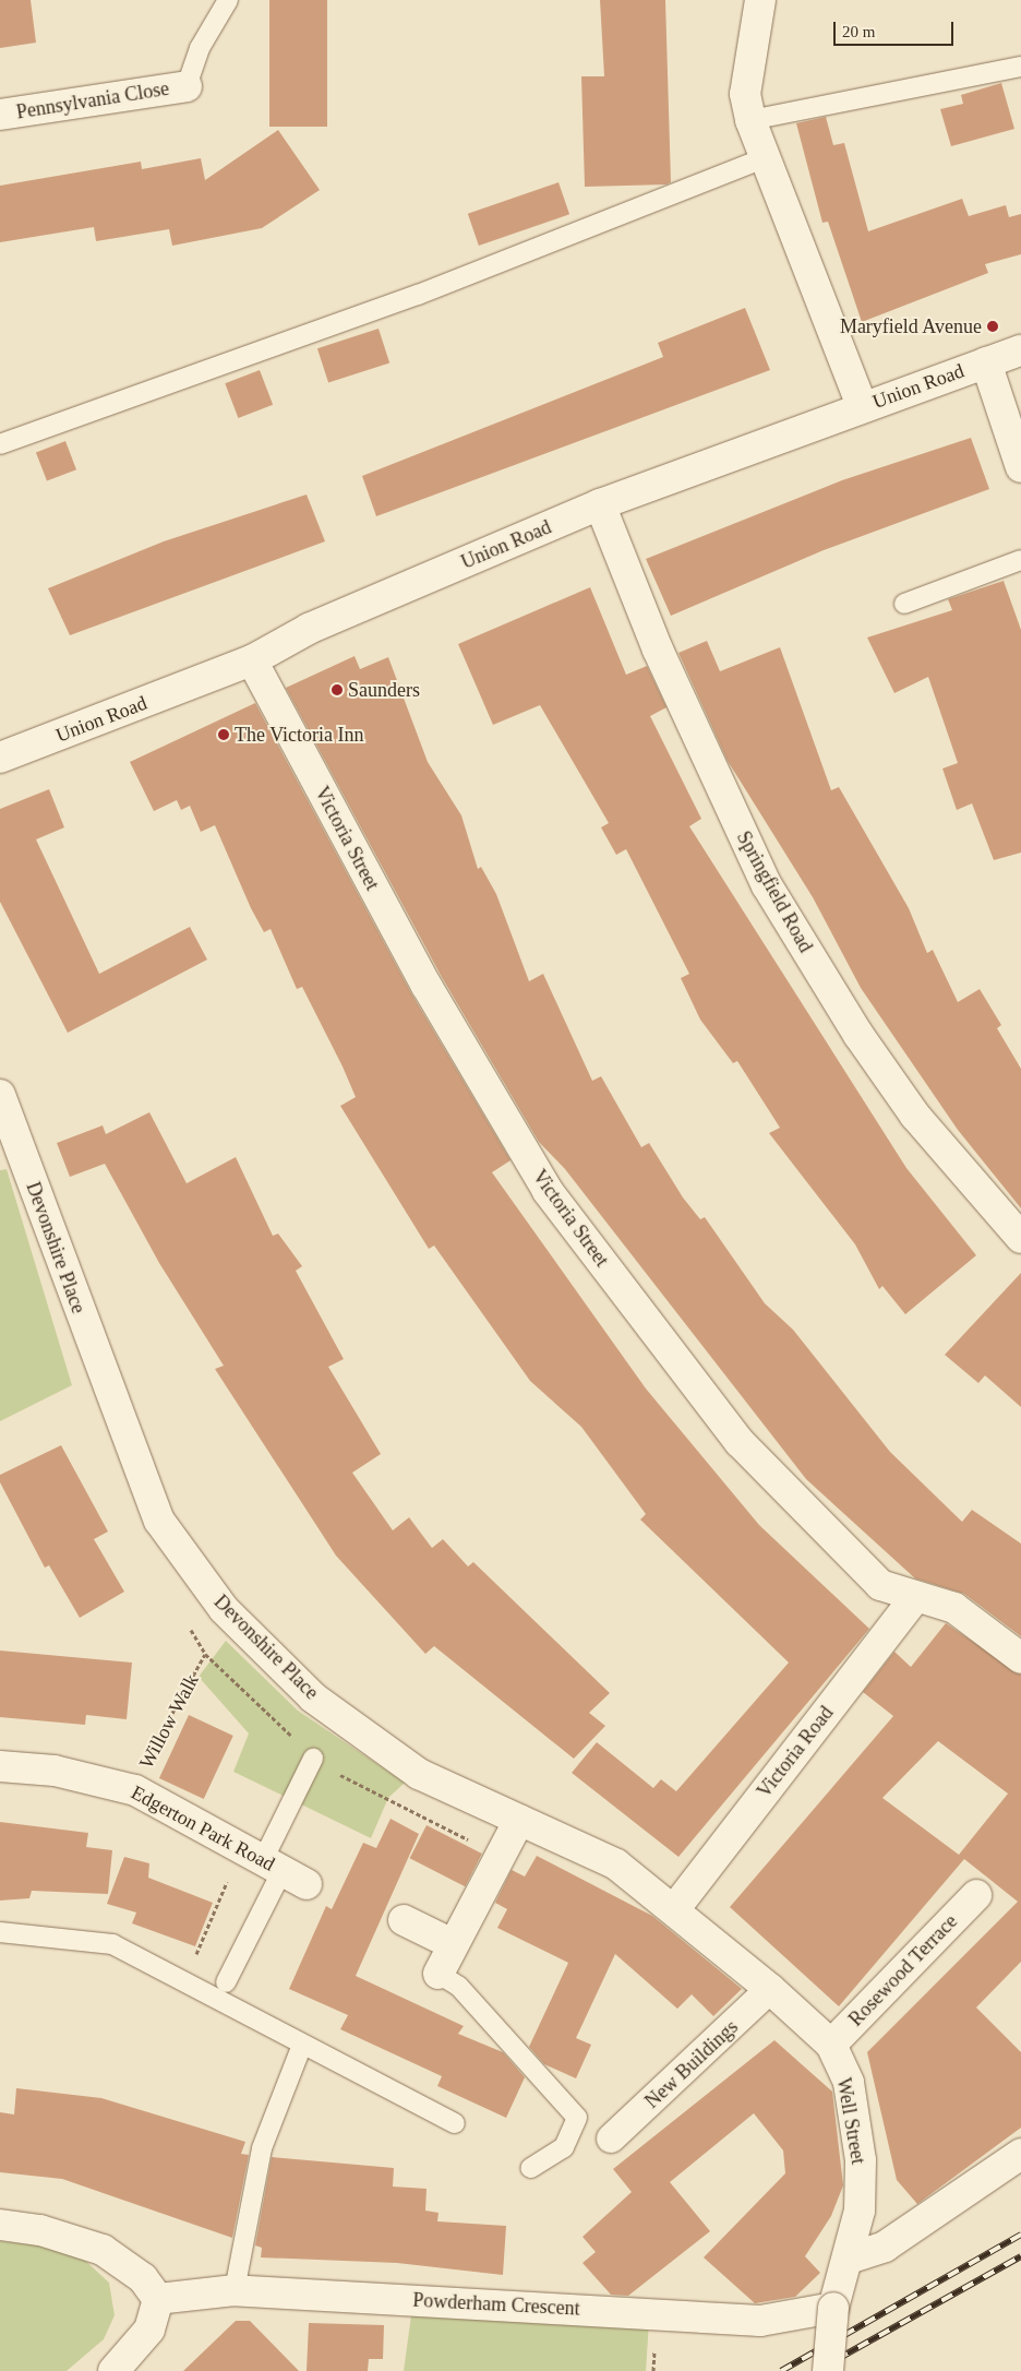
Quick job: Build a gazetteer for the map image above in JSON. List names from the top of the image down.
{
  "streets": {
    "street": [
      "Pennsylvania Close",
      "Union Road",
      "Victoria Street",
      "Springfield Road",
      "Devonshire Place",
      "Victoria Road",
      "Edgerton Park Road",
      "Rosewood Terrace",
      "New Buildings",
      "Well Street",
      "Powderham Crescent"
    ],
    "path": ["Willow Walk"]
  },
  "crossings": [
    ["Union Road", "Victoria Street"],
    ["Union Road", "Springfield Road"],
    ["Victoria Street", "Victoria Road"],
    ["Devonshire Place", "Victoria Road"],
    ["Devonshire Place", "Well Street"],
    ["Willow Walk", "Edgerton Park Road"],
    ["Victoria Road", "Well Street"],
    ["Rosewood Terrace", "Well Street"],
    ["New Buildings", "Well Street"],
    ["Well Street", "Powderham Crescent"]
  ],
  "places": ["Maryfield Avenue", "Saunders", "The Victoria Inn"],
  "scale_bar": "20 m"
}
